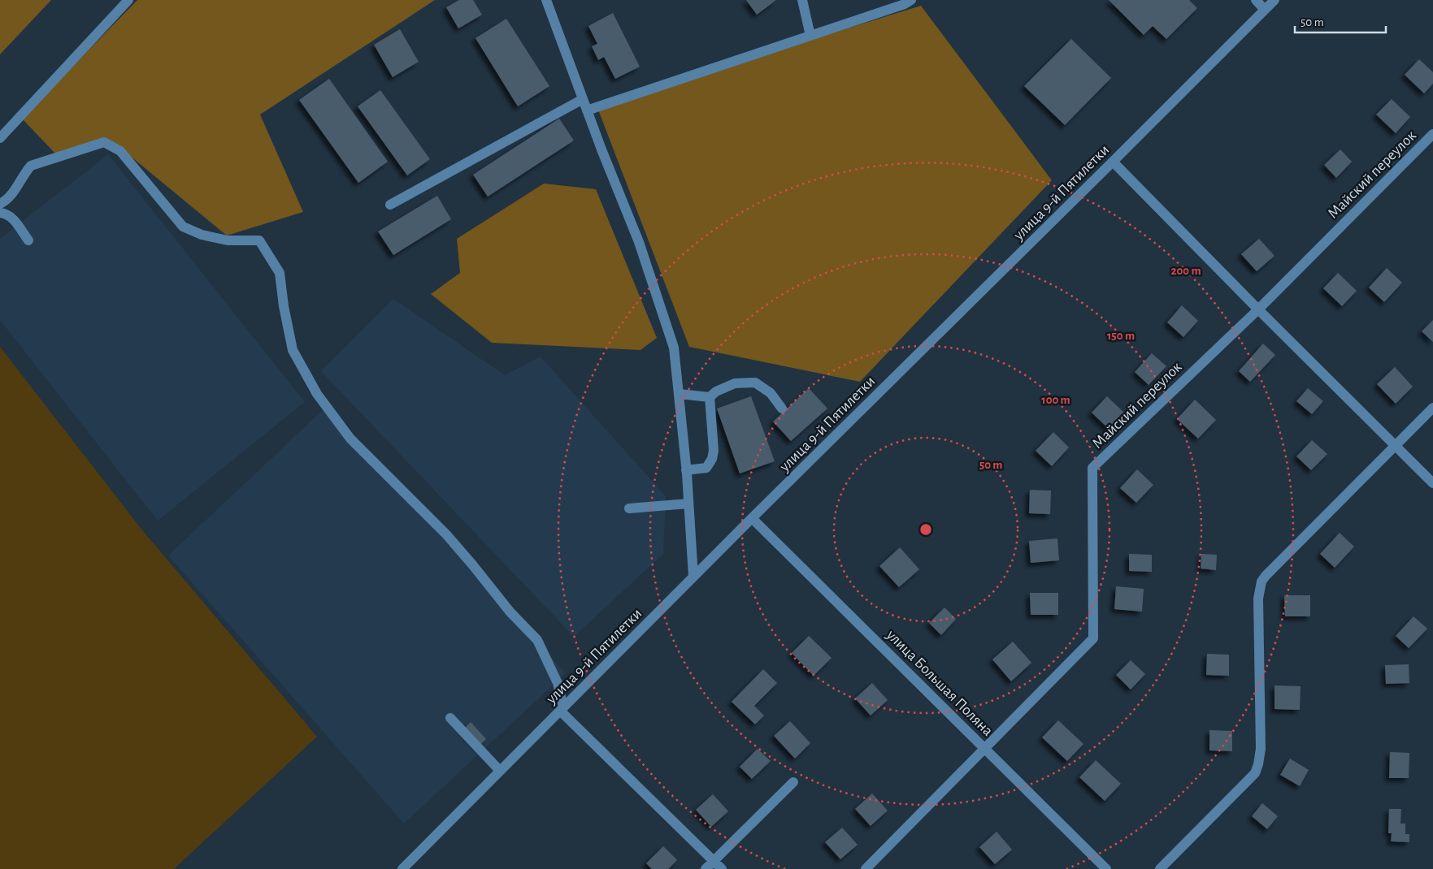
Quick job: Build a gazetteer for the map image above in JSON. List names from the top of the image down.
{
  "streets": {
    "street": ["Майский переулок", "улица 9-й Пятилетки", "улица Большая Поляна"]
  },
  "crossings": [
    ["Майский переулок", "улица Большая Поляна"],
    ["улица 9-й Пятилетки", "улица Большая Поляна"]
  ],
  "scale_bar": "50 m",
  "rings": [
    "200 m",
    "150 m",
    "100 m",
    "50 m"
  ]
}
